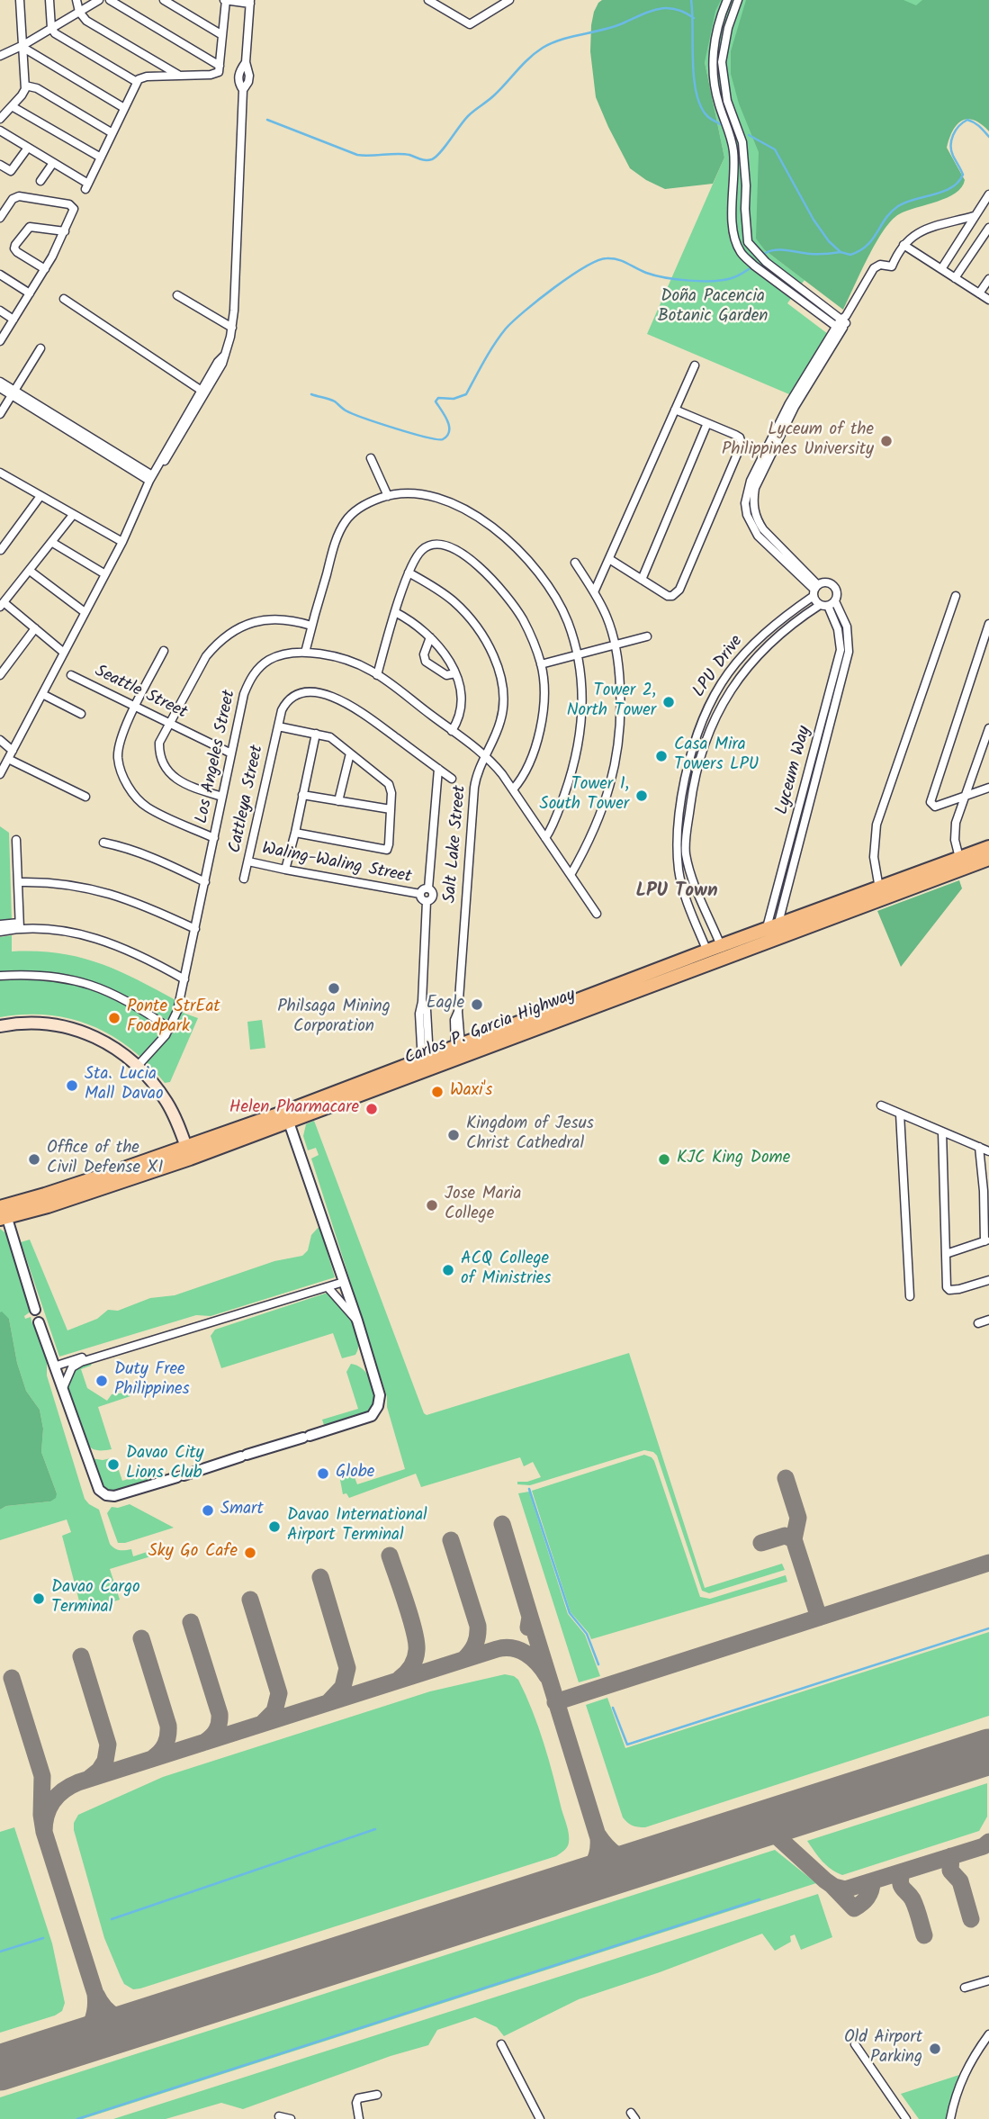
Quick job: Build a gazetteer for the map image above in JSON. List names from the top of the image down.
{
  "streets": {
    "highway": ["Carlos P. Garcia Highway"],
    "street": [
      "LPU Drive",
      "Seattle Street",
      "Los Angeles Street",
      "Lyceum Way",
      "Cattleya Street",
      "Salt Lake Street",
      "Waling-Waling Street"
    ]
  },
  "crossings": [
    ["LPU Drive", "Lyceum Way"],
    ["LPU Drive", "Carlos P. Garcia Highway"],
    ["Seattle Street", "Los Angeles Street"],
    ["Los Angeles Street", "Salt Lake Street"],
    ["Lyceum Way", "Carlos P. Garcia Highway"],
    ["Cattleya Street", "Waling-Waling Street"],
    ["Salt Lake Street", "Carlos P. Garcia Highway"]
  ],
  "districts": ["LPU Town"],
  "parks": ["Doña Pacencia Botanic Garden"],
  "places": [
    "Lyceum of the Philippines University",
    "Tower 2, North Tower",
    "Casa Mira Towers LPU",
    "Tower 1, South Tower",
    "Philsaga Mining Corporation",
    "Eagle",
    "Ponte StrEat Foodpark",
    "Sta. Lucia Mall Davao",
    "Waxi's",
    "Helen Pharmacare",
    "Kingdom of Jesus Christ Cathedral",
    "Office of the Civil Defense XI",
    "KJC King Dome",
    "Jose Maria College",
    "ACQ College of Ministries",
    "Duty Free Philippines",
    "Davao City Lions Club",
    "Globe",
    "Smart",
    "Davao International Airport Terminal",
    "Sky Go Cafe",
    "Davao Cargo Terminal",
    "Old Airport Parking"
  ]
}
